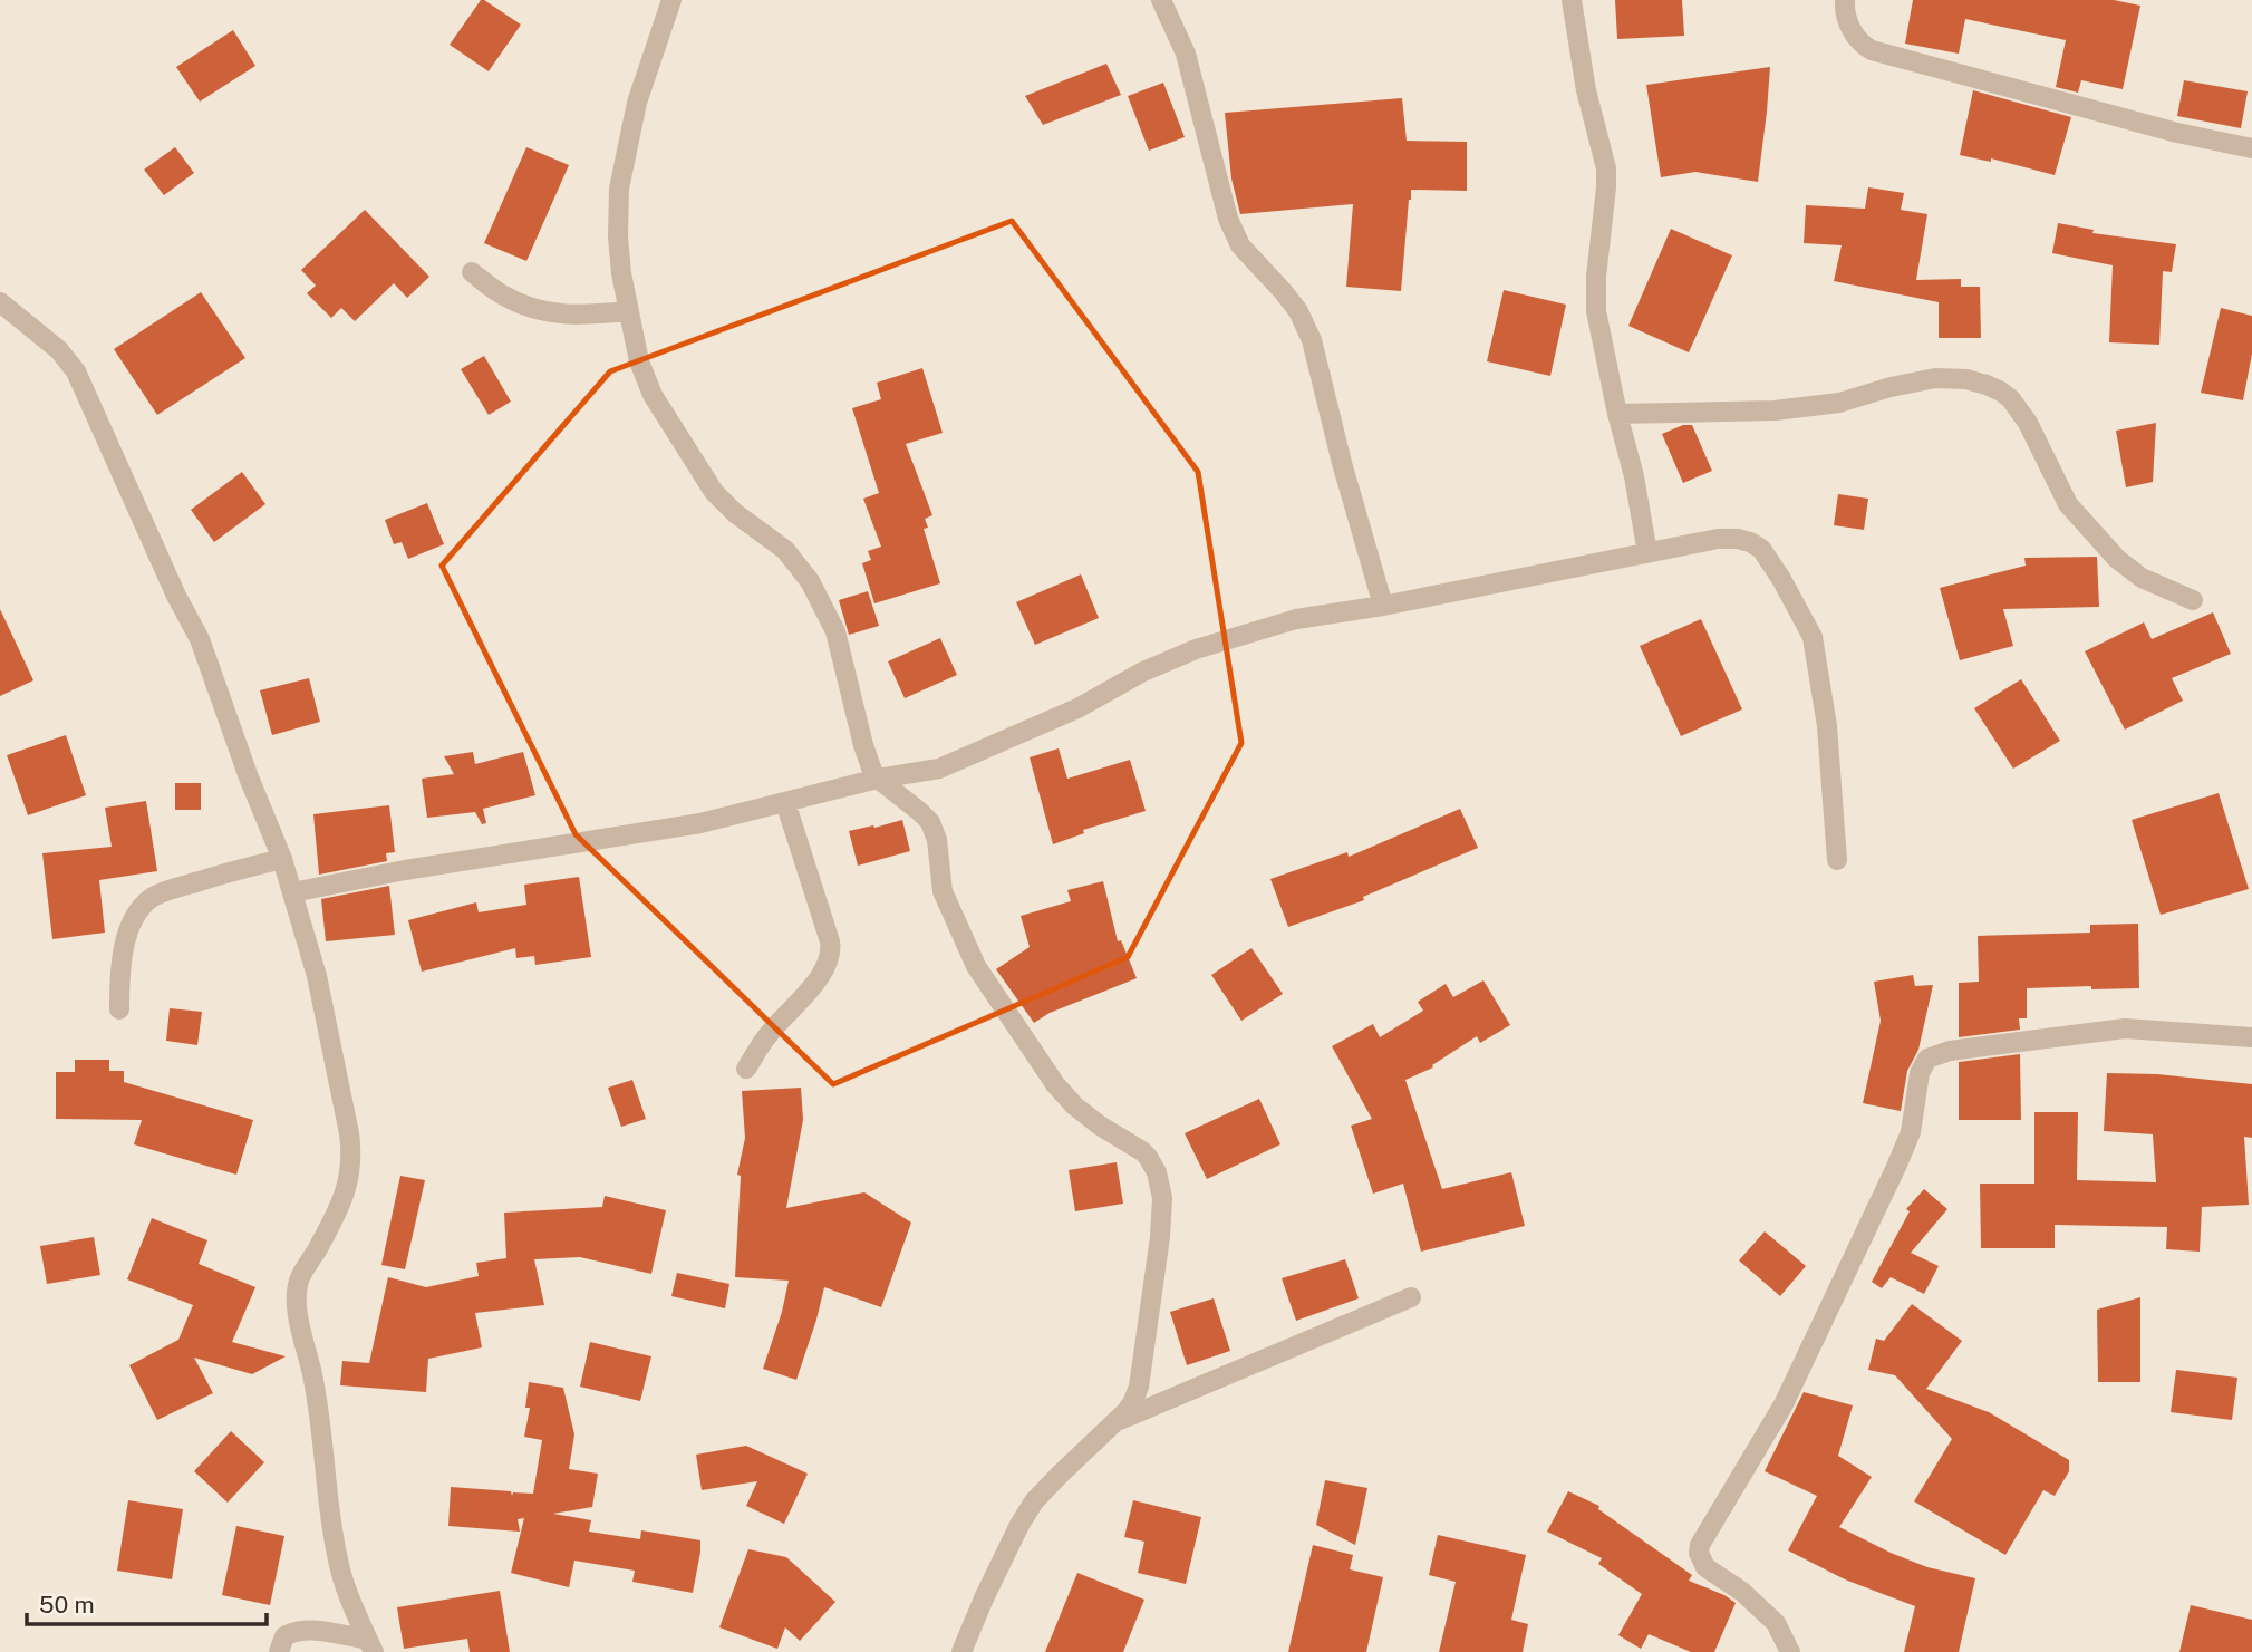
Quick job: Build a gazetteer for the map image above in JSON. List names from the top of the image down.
{
  "scale_bar": "50 m"
}
